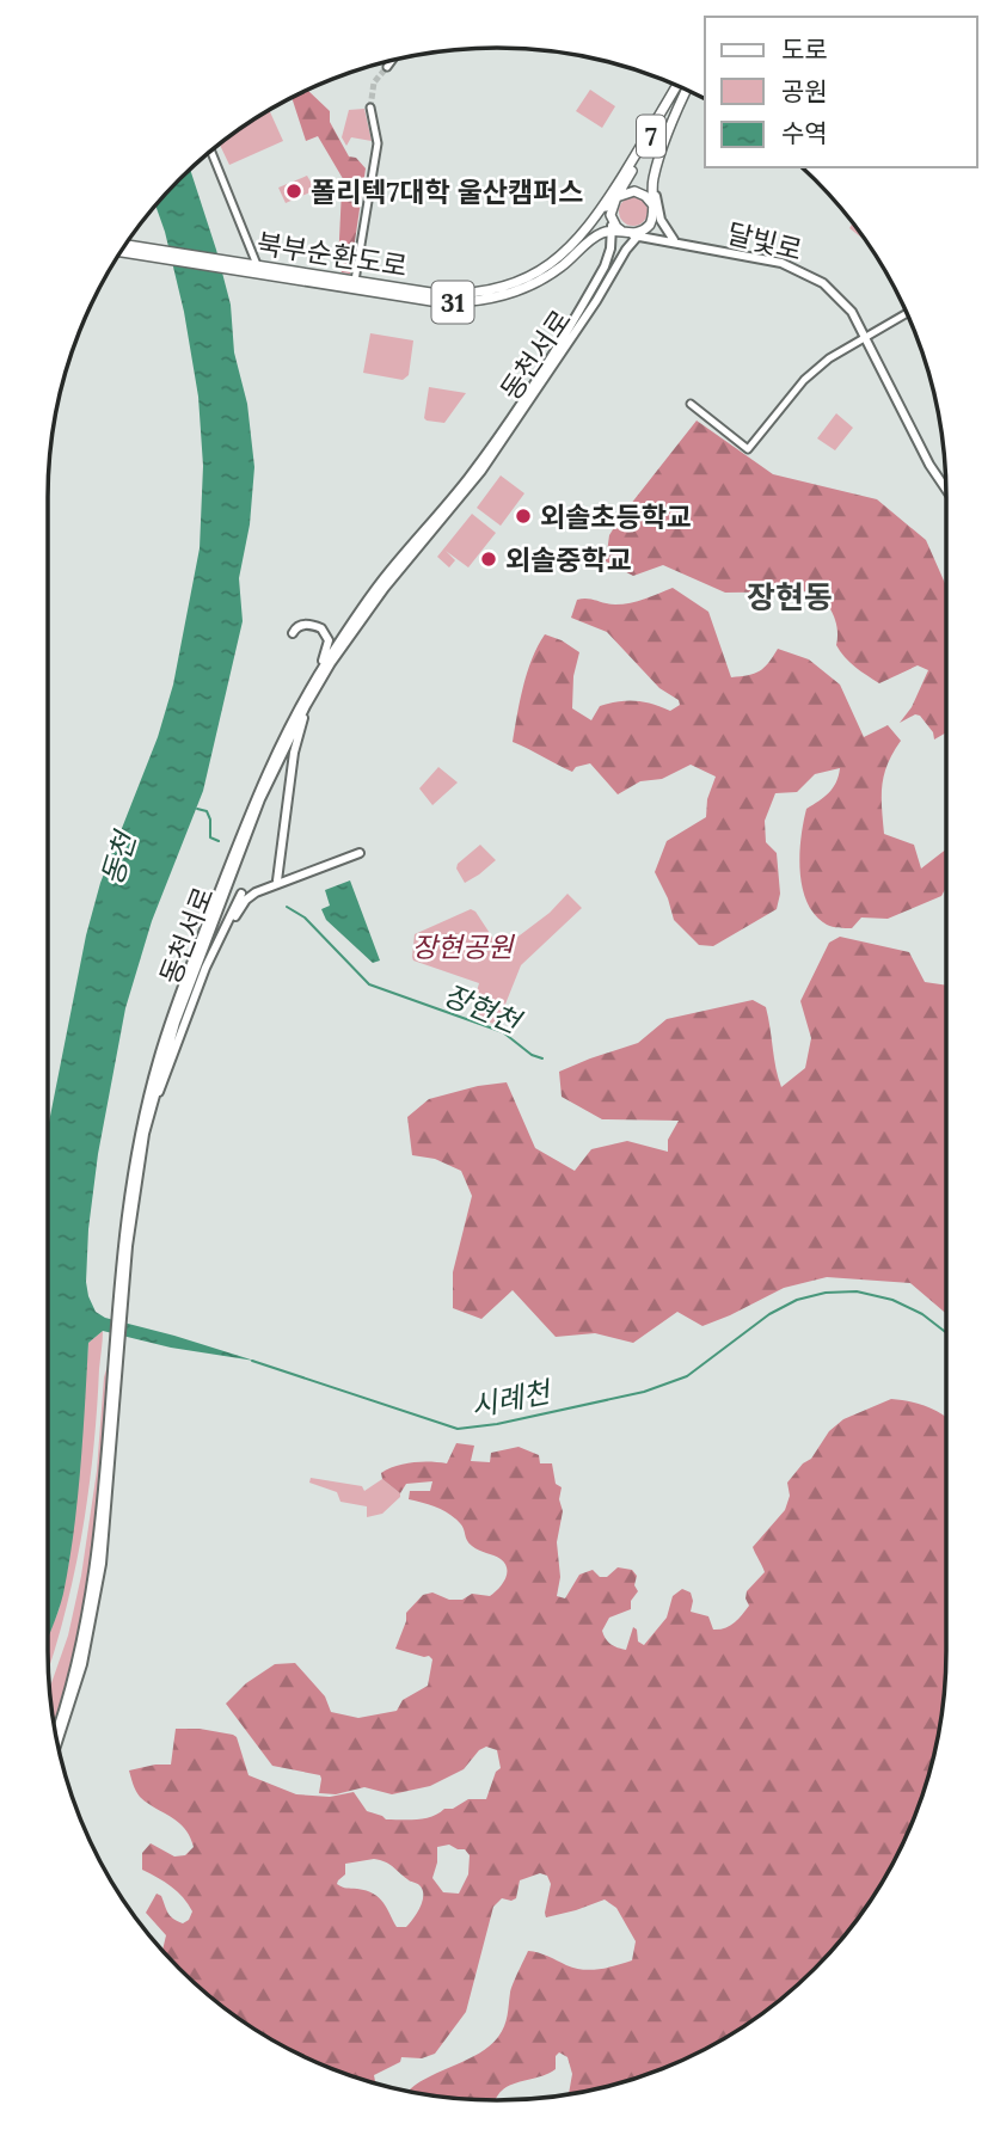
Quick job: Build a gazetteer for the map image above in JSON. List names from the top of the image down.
{
  "streets": {
    "main road": [
      "7",
      "달빛로",
      "북부순환도로",
      "31",
      "동천서로"
    ]
  },
  "crossings": [
    ["달빛로", "북부순환도로"],
    ["달빛로", "동천서로"],
    ["북부순환도로", "동천서로"]
  ],
  "districts": ["장현동"],
  "water": ["동천", "장현천", "시례천"],
  "parks": ["장현공원"],
  "places": ["폴리텍7대학 울산캠퍼스", "외솔초등학교", "외솔중학교"],
  "legend": ["도로", "공원", "수역"]
}
